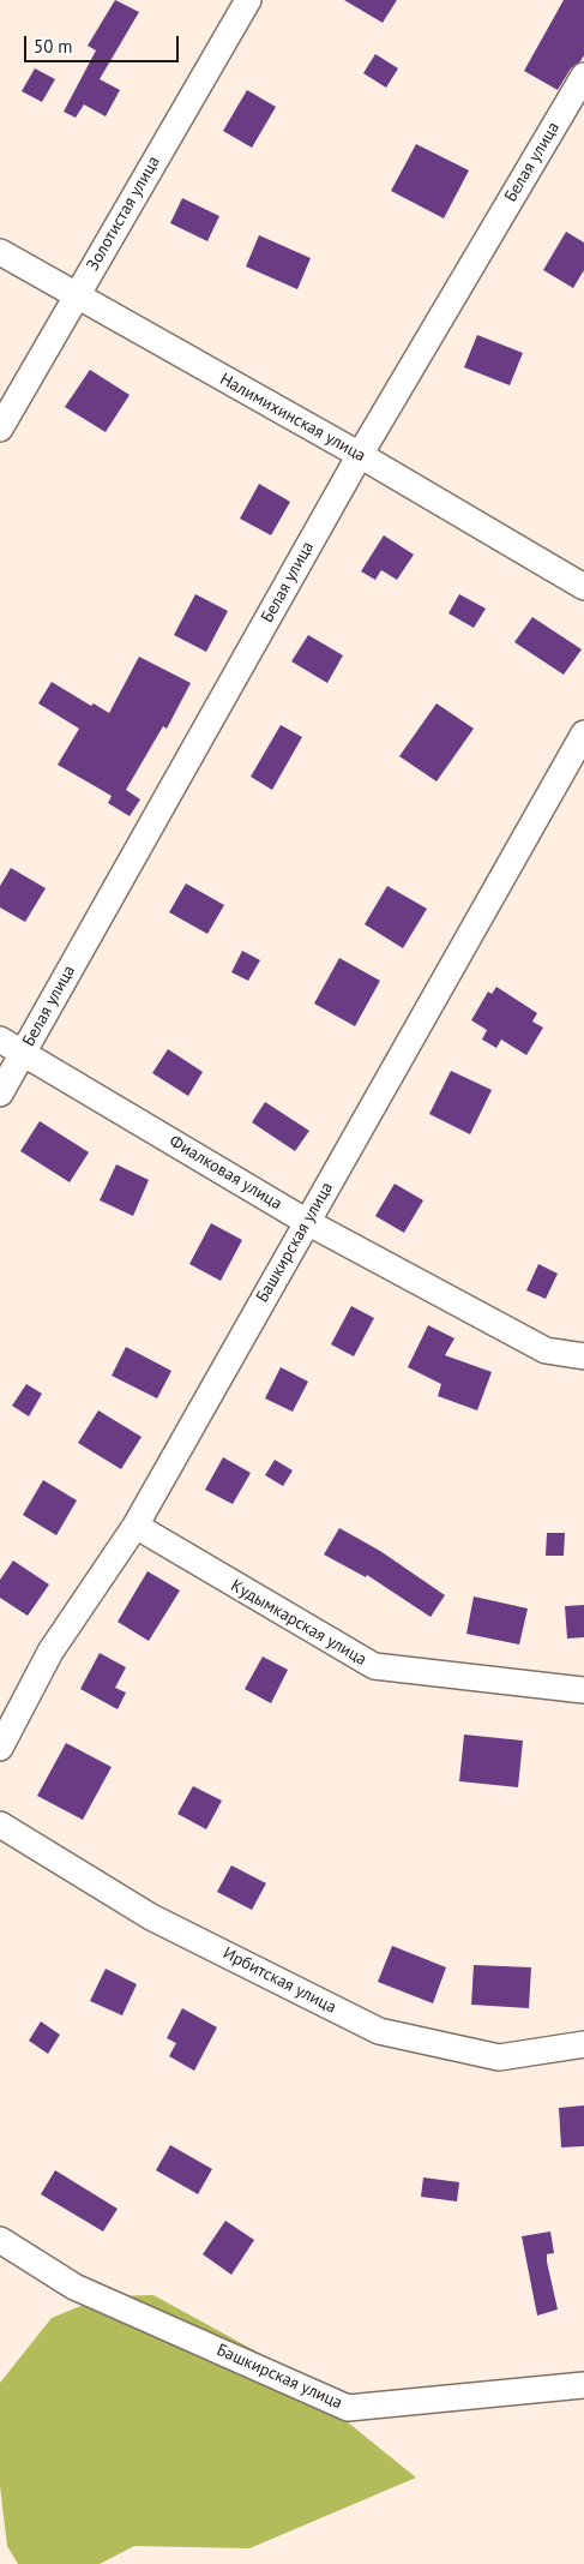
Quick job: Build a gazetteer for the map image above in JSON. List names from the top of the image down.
{
  "streets": {
    "street": [
      "Белая улица",
      "Золотистая улица",
      "Налимихинская улица",
      "Фиалковая улица",
      "Башкирская улица",
      "Кудымкарская улица",
      "Ирбитская улица"
    ]
  },
  "crossings": [
    ["Белая улица", "Налимихинская улица"],
    ["Белая улица", "Фиалковая улица"],
    ["Золотистая улица", "Налимихинская улица"],
    ["Фиалковая улица", "Башкирская улица"],
    ["Башкирская улица", "Кудымкарская улица"]
  ],
  "scale_bar": "50 m"
}
